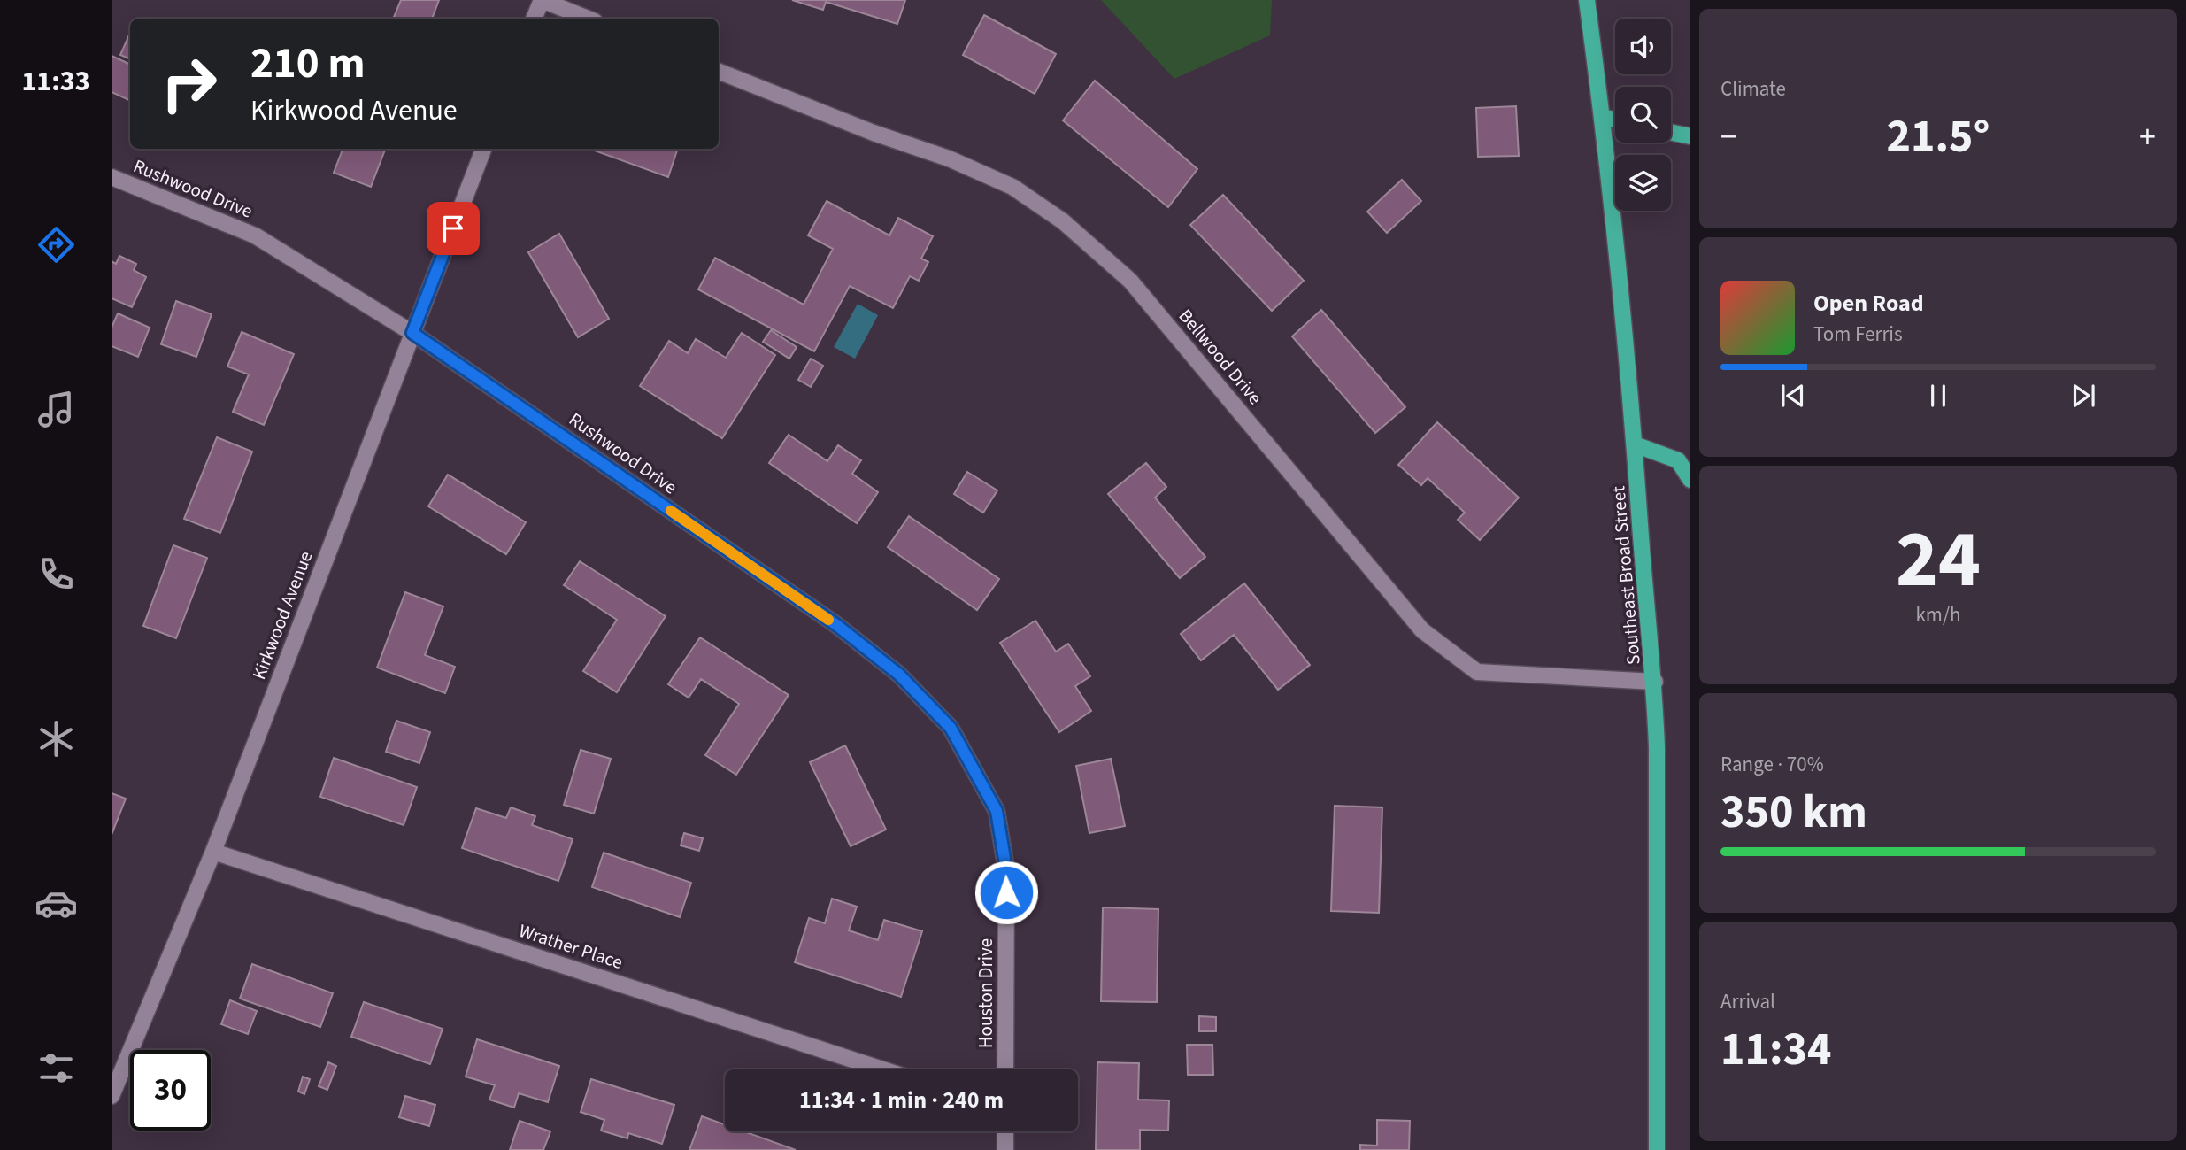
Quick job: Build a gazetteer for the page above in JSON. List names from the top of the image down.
{
  "streets": {
    "main road": ["Southeast Broad Street"],
    "street": [
      "Rushwood Drive",
      "Bellwood Drive",
      "Kirkwood Avenue",
      "Wrather Place",
      "Houston Drive"
    ]
  },
  "crossings": [
    ["Rushwood Drive", "Kirkwood Avenue"],
    ["Rushwood Drive", "Houston Drive"],
    ["Bellwood Drive", "Southeast Broad Street"],
    ["Kirkwood Avenue", "Wrather Place"]
  ],
  "page": {
    "tabs": "11:33",
    "tile": [
      "Climate",
      ["24", "km/h"],
      ["Range · 70%", "350 km"],
      ["Arrival", "11:34"]
    ],
    "turn": ["210 m", "Kirkwood Avenue"],
    "heat": ["−", "21.5°", "+"],
    "song": ["Open Road", "Tom Ferris"],
    "limit": "30",
    "trip": "11:34 · 1 min · 240 m"
  }
}
